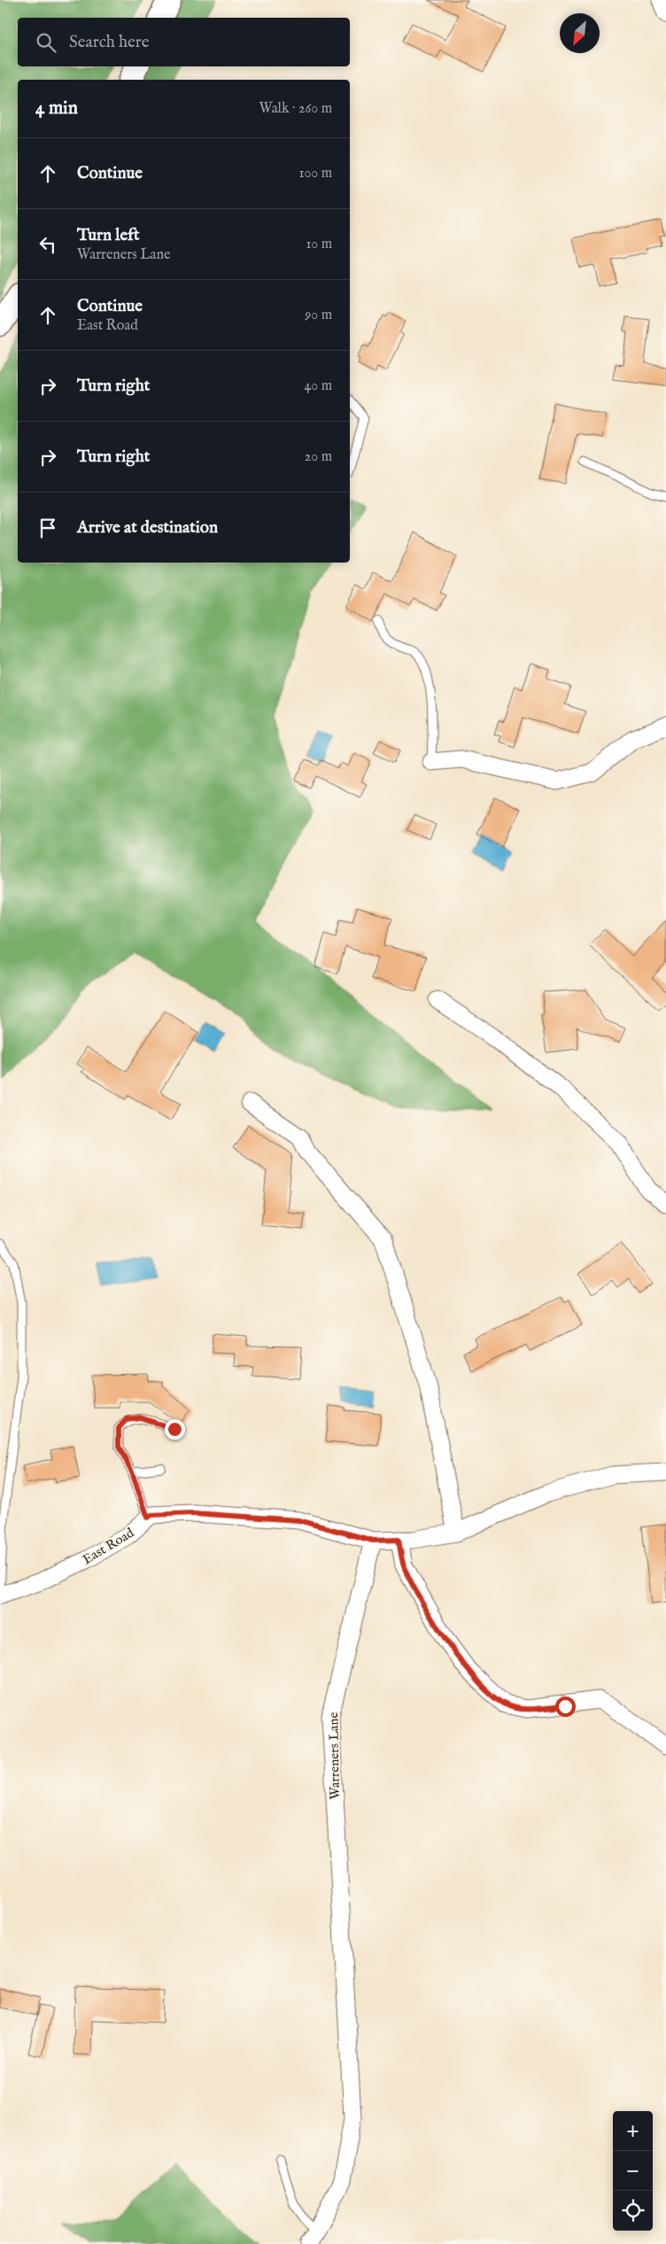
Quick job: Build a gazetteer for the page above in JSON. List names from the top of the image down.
{
  "streets": {
    "street": ["East Road", "Warreners Lane"]
  },
  "north": "bottom left",
  "page": {
    "search": "Search here",
    "heading": ["4 min", "Walk · 260 m"],
    "list": [
      ["Continue", "100 m"],
      ["Turn left", "Warreners Lane", "10 m"],
      ["Continue", "East Road", "90 m"],
      ["Turn right", "40 m"],
      ["Turn right", "20 m"],
      "Arrive at destination"
    ],
    "map_buttons": ["+", "−"]
  }
}
